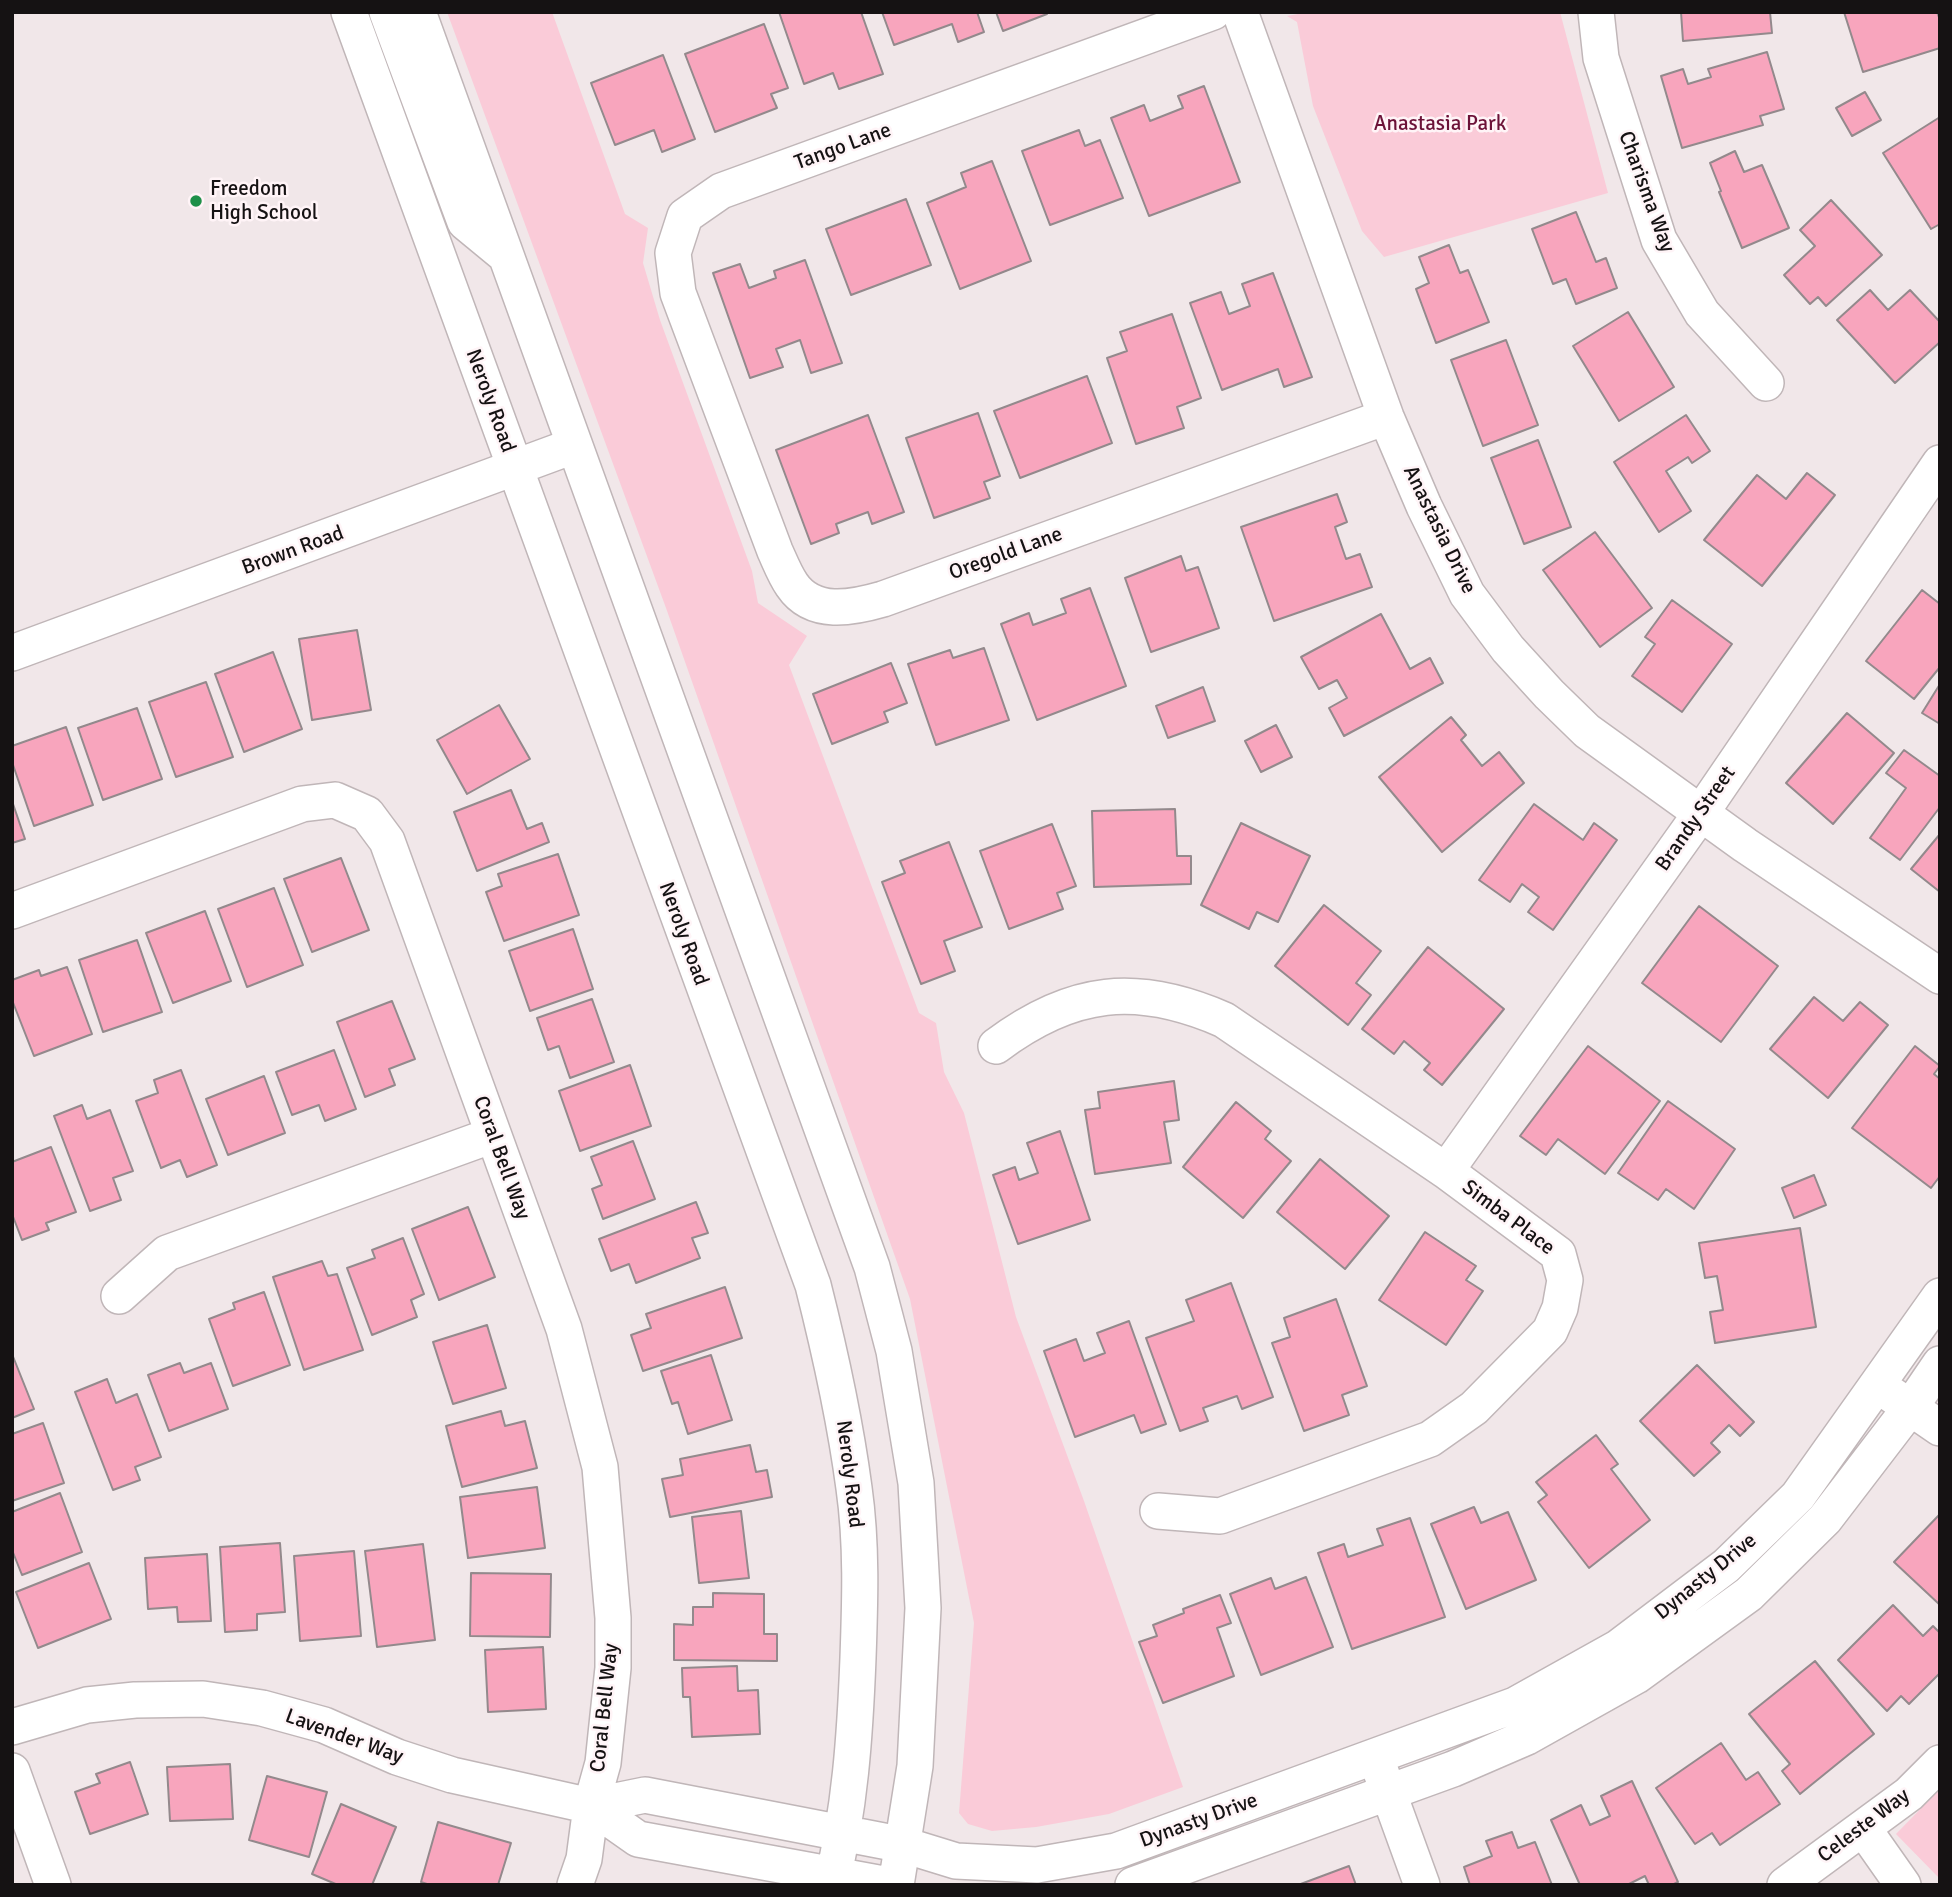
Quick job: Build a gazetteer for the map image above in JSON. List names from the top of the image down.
{
  "streets": {
    "street": [
      "Tango Lane",
      "Charisma Way",
      "Neroly Road",
      "Anastasia Drive",
      "Brown Road",
      "Oregold Lane",
      "Brandy Street",
      "Coral Bell Way",
      "Simba Place",
      "Dynasty Drive",
      "Lavender Way",
      "Celeste Way"
    ]
  },
  "crossings": [
    ["Tango Lane", "Oregold Lane"],
    ["Neroly Road", "Brown Road"],
    ["Neroly Road", "Dynasty Drive"],
    ["Anastasia Drive", "Oregold Lane"],
    ["Anastasia Drive", "Brandy Street"],
    ["Brandy Street", "Simba Place"],
    ["Coral Bell Way", "Dynasty Drive"],
    ["Coral Bell Way", "Lavender Way"],
    ["Dynasty Drive", "Lavender Way"]
  ],
  "parks": ["Anastasia Park"],
  "places": ["Freedom High School"]
}
